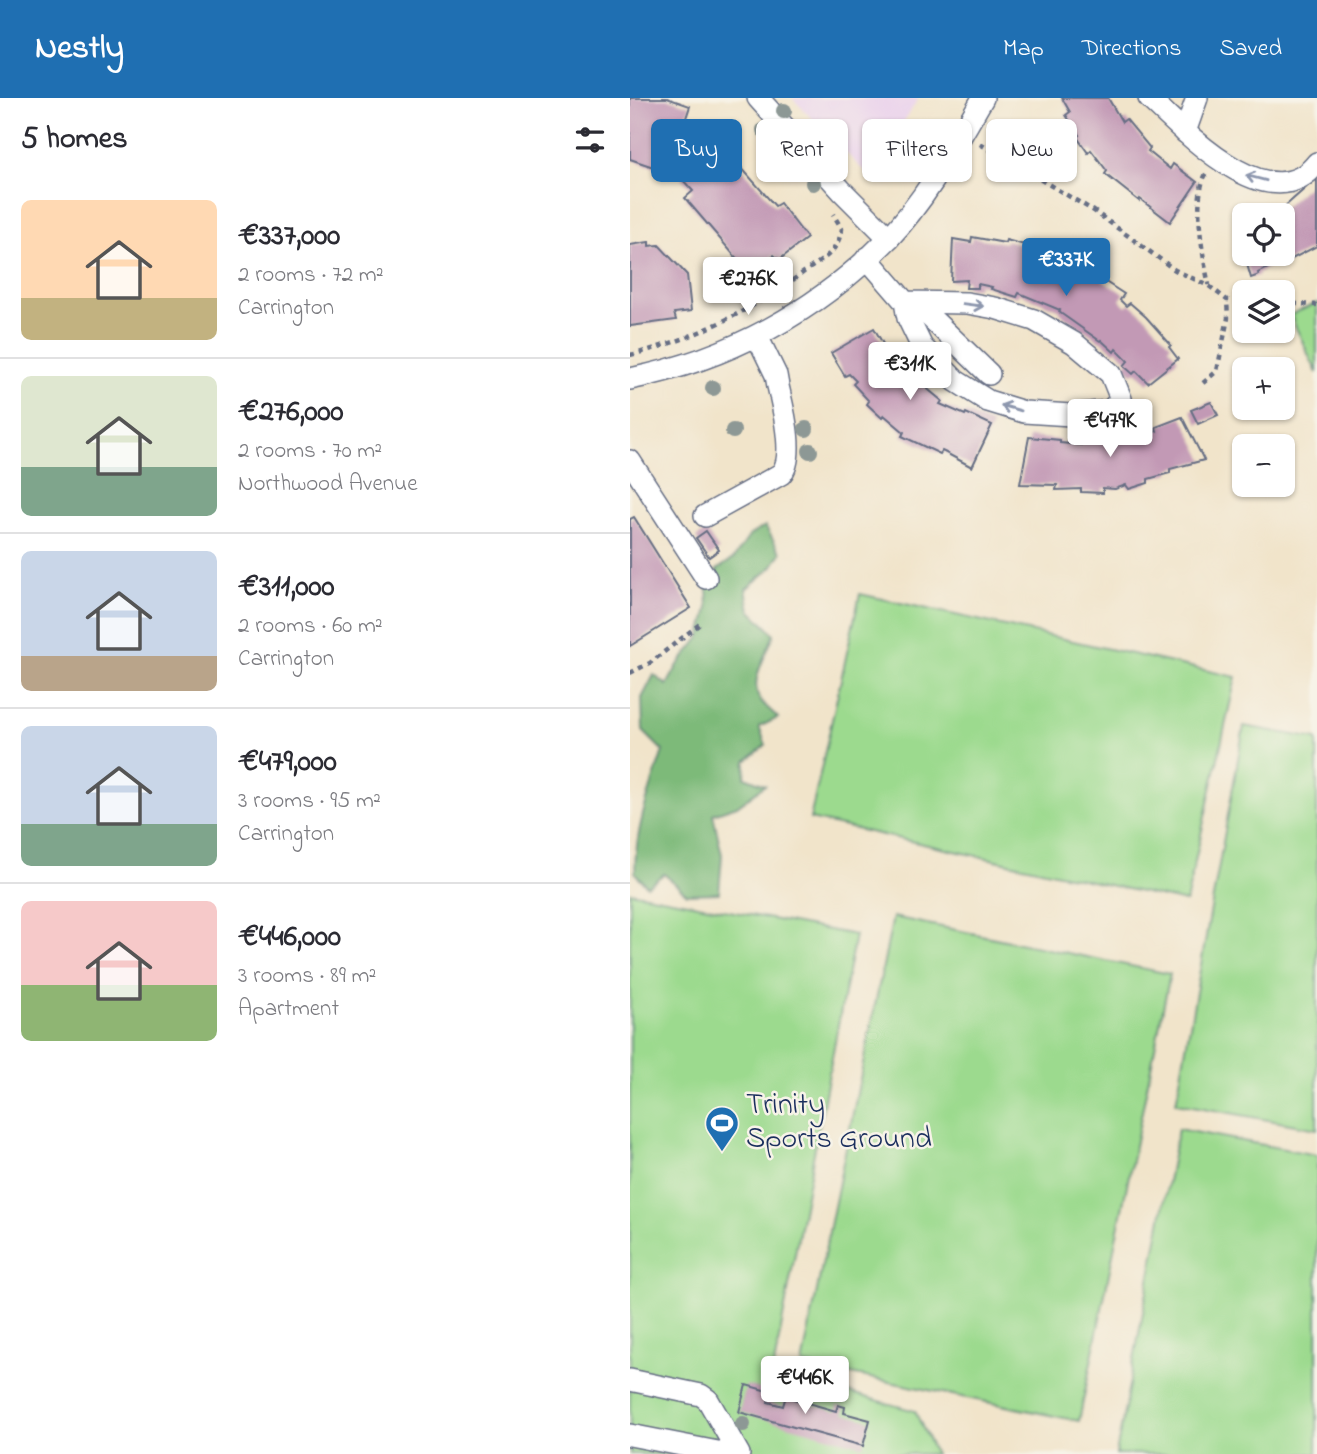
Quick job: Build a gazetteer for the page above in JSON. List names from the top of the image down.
{
  "places": {
    "sports": ["Trinity Sports Ground"]
  },
  "page": {
    "header": "Nestly",
    "nav": ["Map", "Directions", "Saved"],
    "heading": "5 homes",
    "chip": [
      "Buy",
      "Rent",
      "Filters",
      "New"
    ],
    "list": [
      {
        "name": "€337,000",
        "note": "2 rooms · 72 m² · Carrington"
      },
      {
        "name": "€276,000",
        "note": "2 rooms · 70 m² · Northwood Avenue"
      },
      {
        "name": "€311,000",
        "note": "2 rooms · 60 m² · Carrington"
      },
      {
        "name": "€479,000",
        "note": "3 rooms · 95 m² · Carrington"
      },
      {
        "name": "€446,000",
        "note": "3 rooms · 89 m² · Apartment"
      }
    ],
    "map_buttons": ["+", "−"],
    "price": [
      "€337K",
      "€276K",
      "€311K",
      "€479K",
      "€446K"
    ]
  }
}
